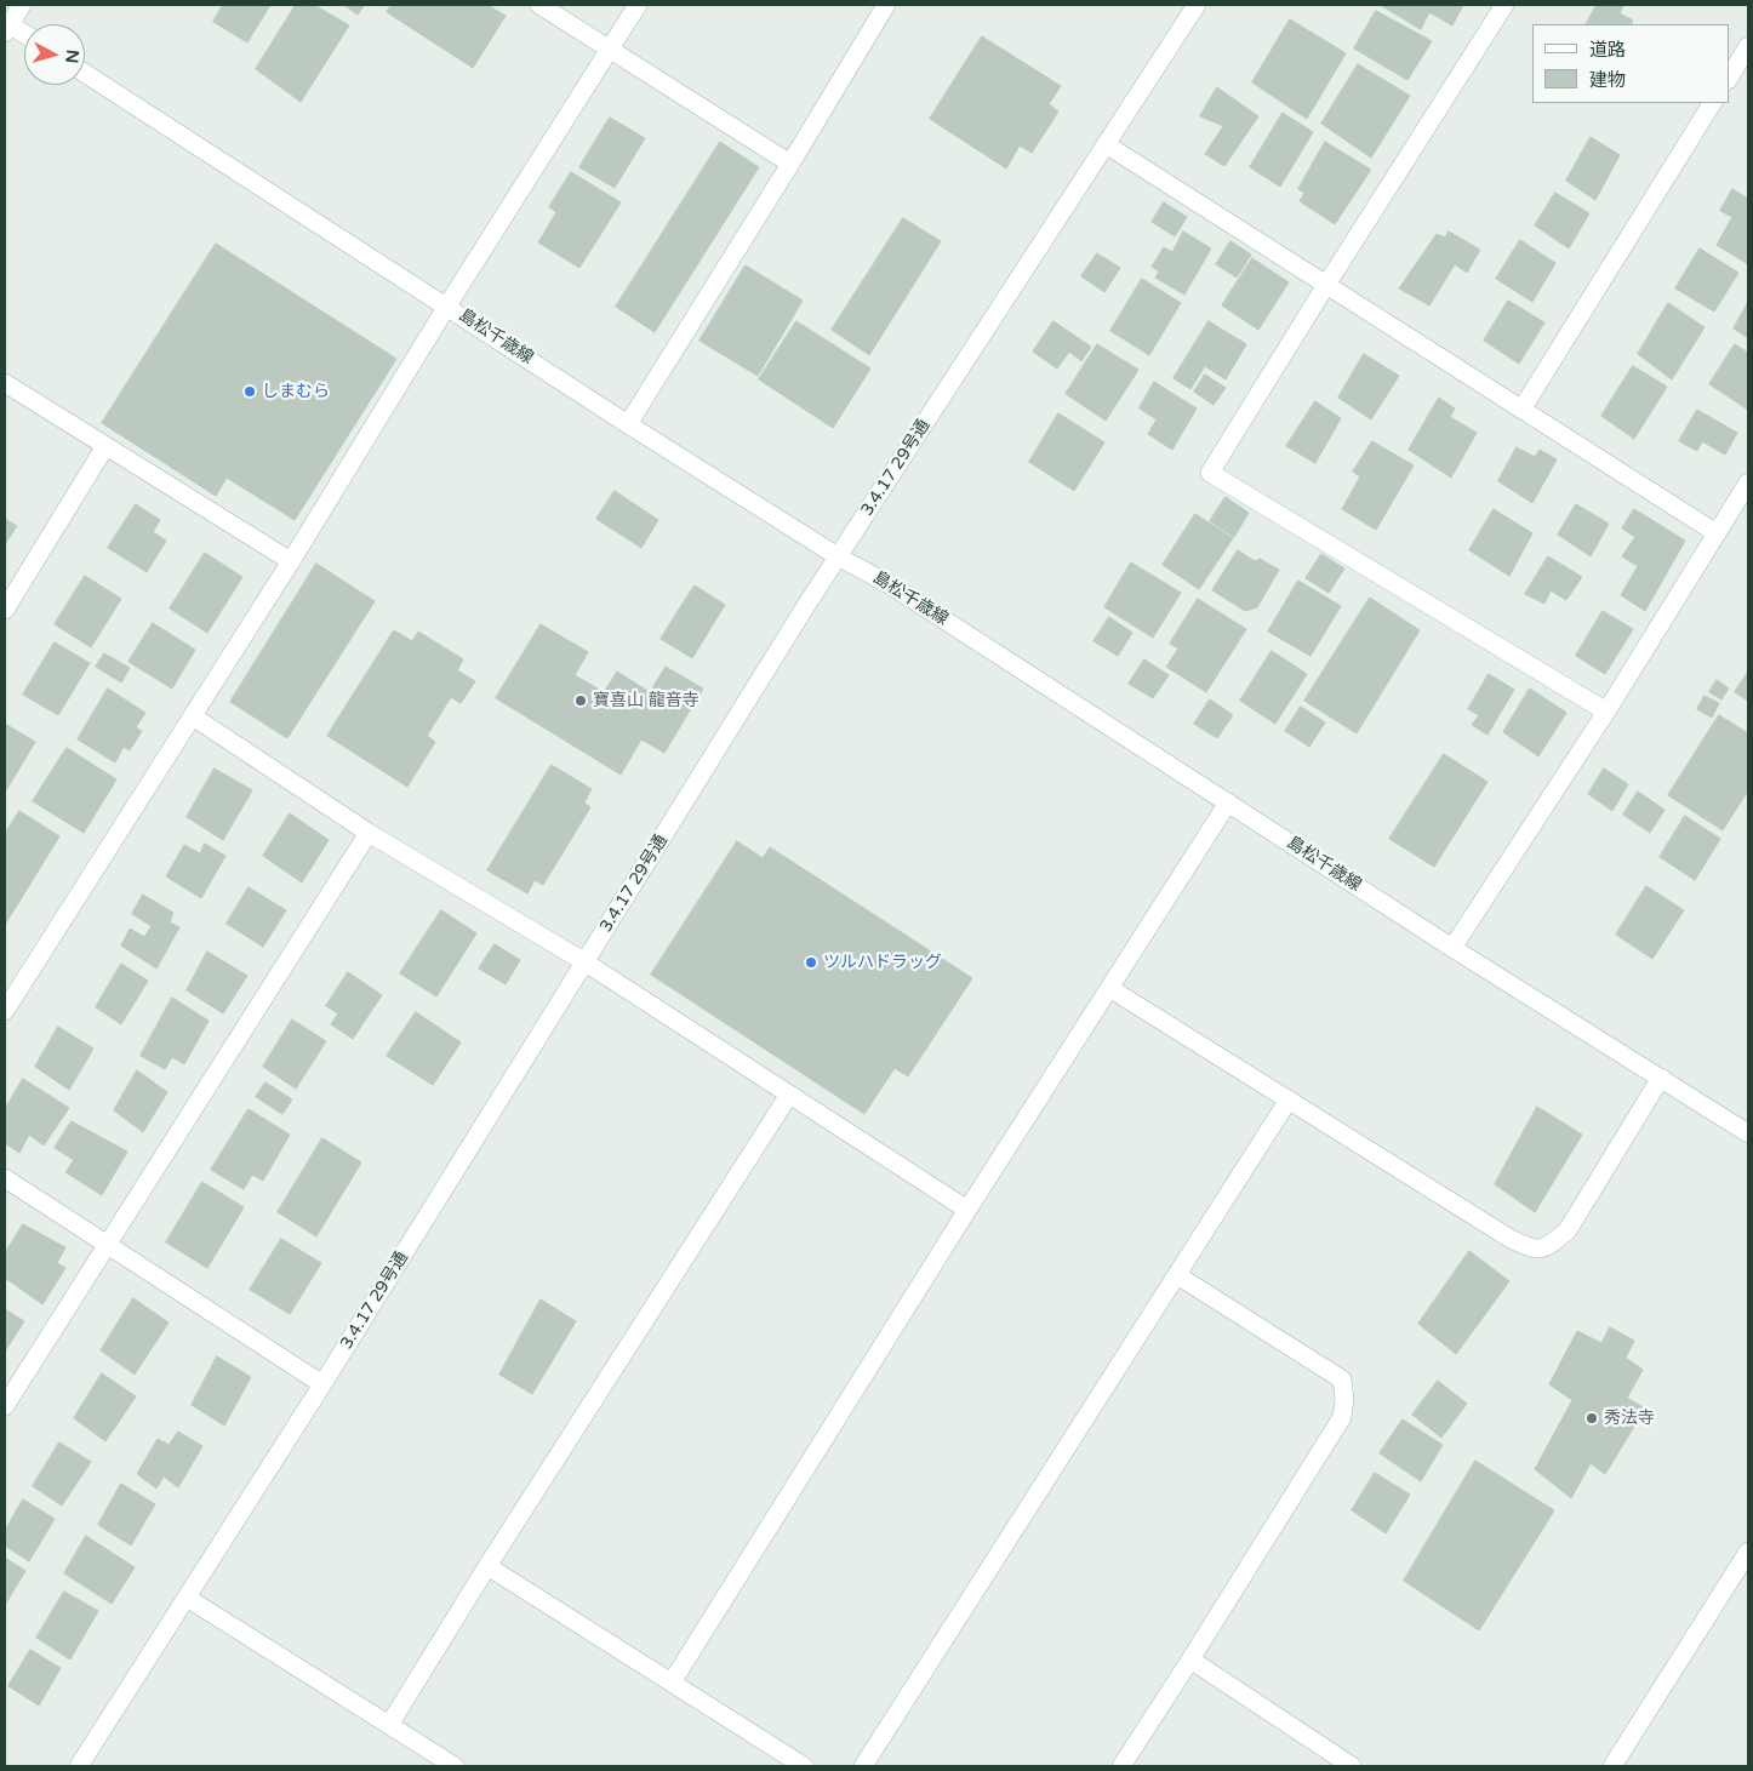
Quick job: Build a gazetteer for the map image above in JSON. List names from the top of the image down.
{
  "streets": {
    "street": ["島松千歳線", "3.4.17 29号通"]
  },
  "crossings": [
    ["島松千歳線", "3.4.17 29号通"]
  ],
  "places": [
    "しまむら",
    "寶喜山 龍音寺",
    "ツルハドラッグ",
    "秀法寺"
  ],
  "legend": ["道路", "建物"],
  "north": "right"
}
